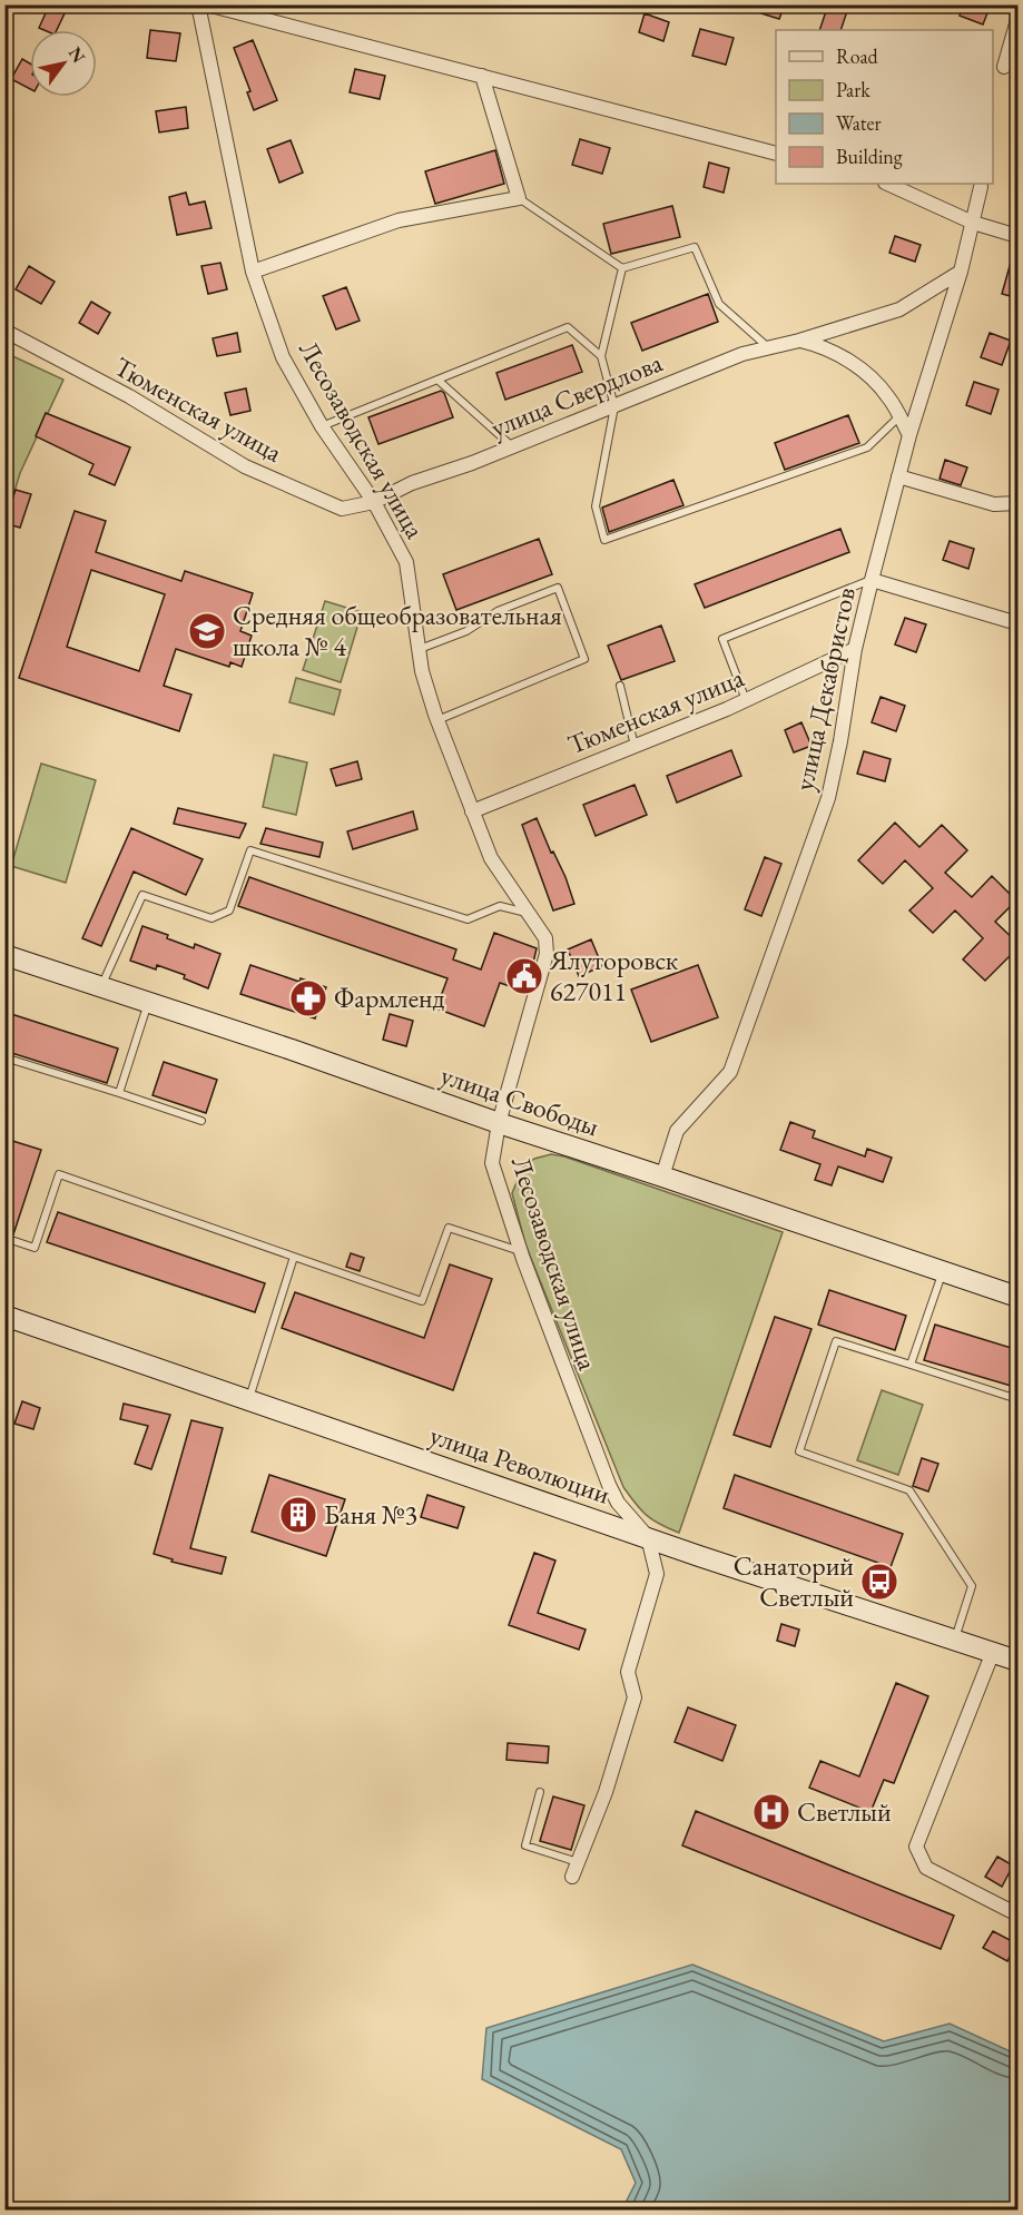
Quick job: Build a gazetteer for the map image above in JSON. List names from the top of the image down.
{
  "streets": {
    "street": [
      "улица Свердлова",
      "Тюменская улица",
      "Лесозаводская улица",
      "улица Декабристов",
      "улица Свободы",
      "улица Революции"
    ]
  },
  "crossings": [
    ["улица Свердлова", "Тюменская улица"],
    ["улица Свердлова", "Лесозаводская улица"],
    ["улица Свердлова", "улица Декабристов"],
    ["Тюменская улица", "Лесозаводская улица"],
    ["Тюменская улица", "улица Декабристов"],
    ["Лесозаводская улица", "улица Свободы"],
    ["Лесозаводская улица", "улица Революции"],
    ["улица Декабристов", "улица Свободы"]
  ],
  "places": {
    "school or university": ["Средняя общеобразовательная школа № 4"],
    "public building": ["Ялуторовск 627011"],
    "pharmacy": ["Фармленд"],
    "building": ["Баня №3"],
    "bus stop": ["Санаторий Светлый"],
    "hospital": ["Светлый"]
  },
  "legend": [
    "Road",
    "Park",
    "Water",
    "Building"
  ],
  "north": "top right"
}
